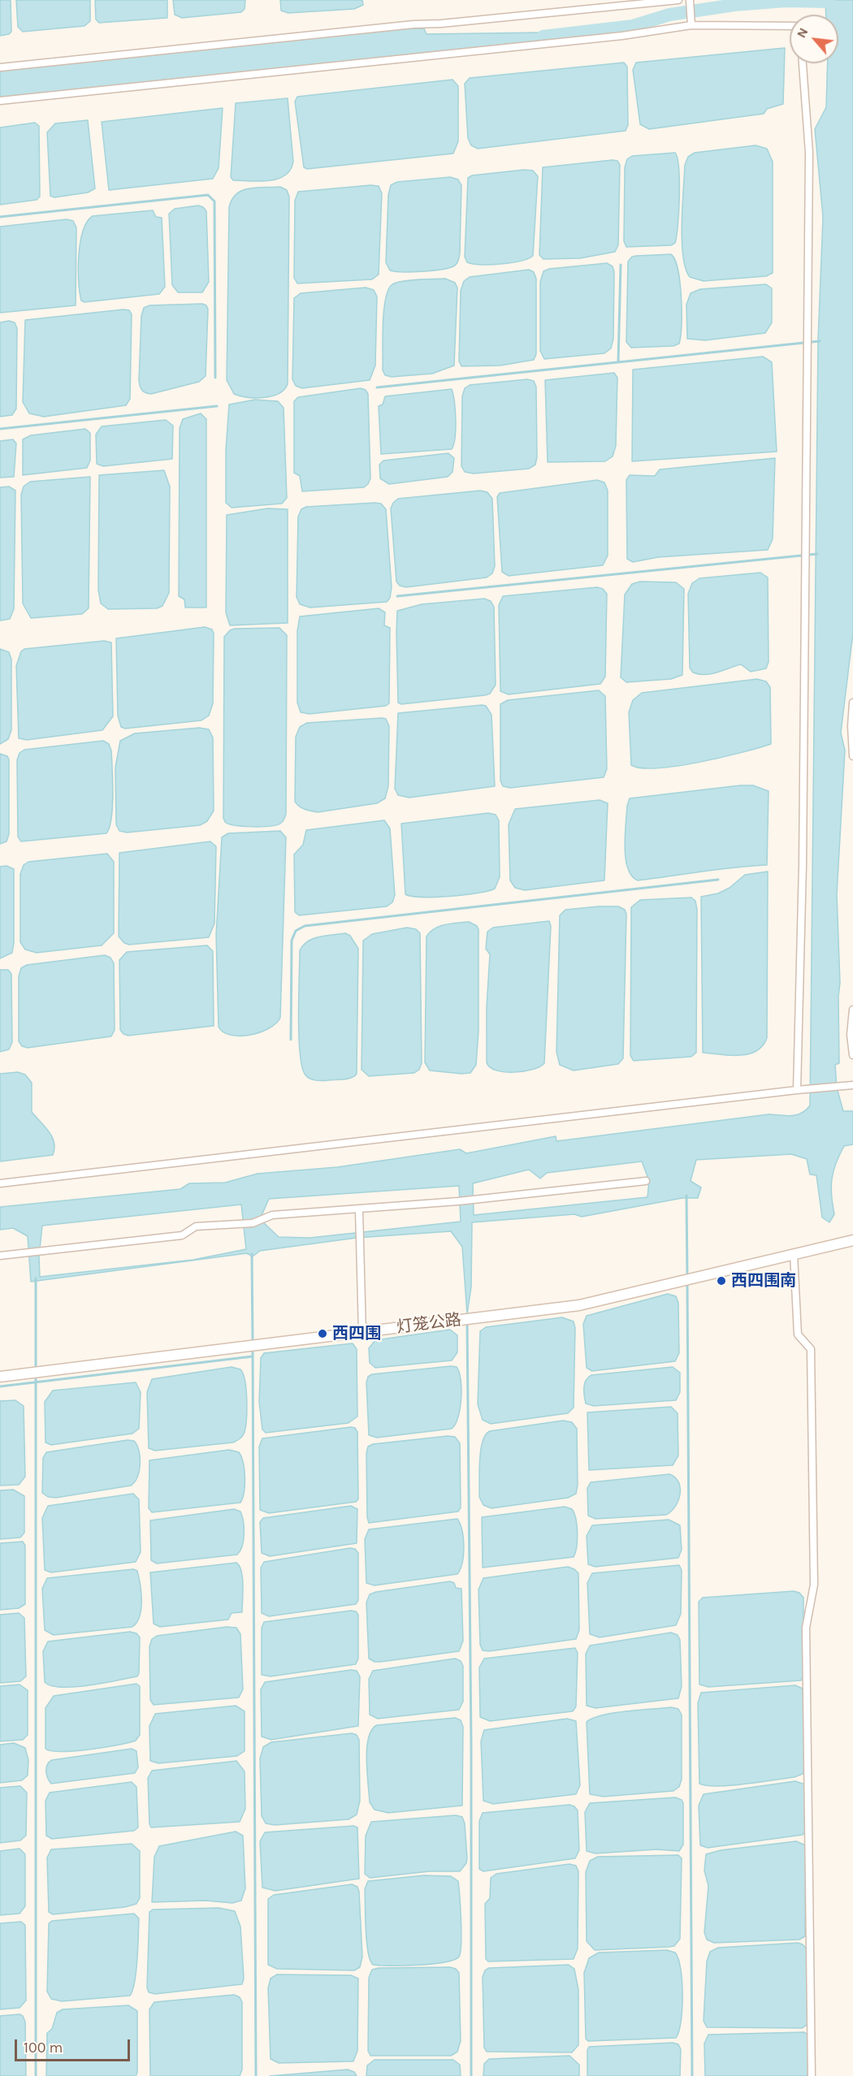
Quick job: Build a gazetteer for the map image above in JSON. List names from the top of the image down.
{
  "streets": {
    "street": ["灯笼公路"]
  },
  "places": ["西四围南", "西四围"],
  "scale_bar": "100 m",
  "north": "top left"
}
